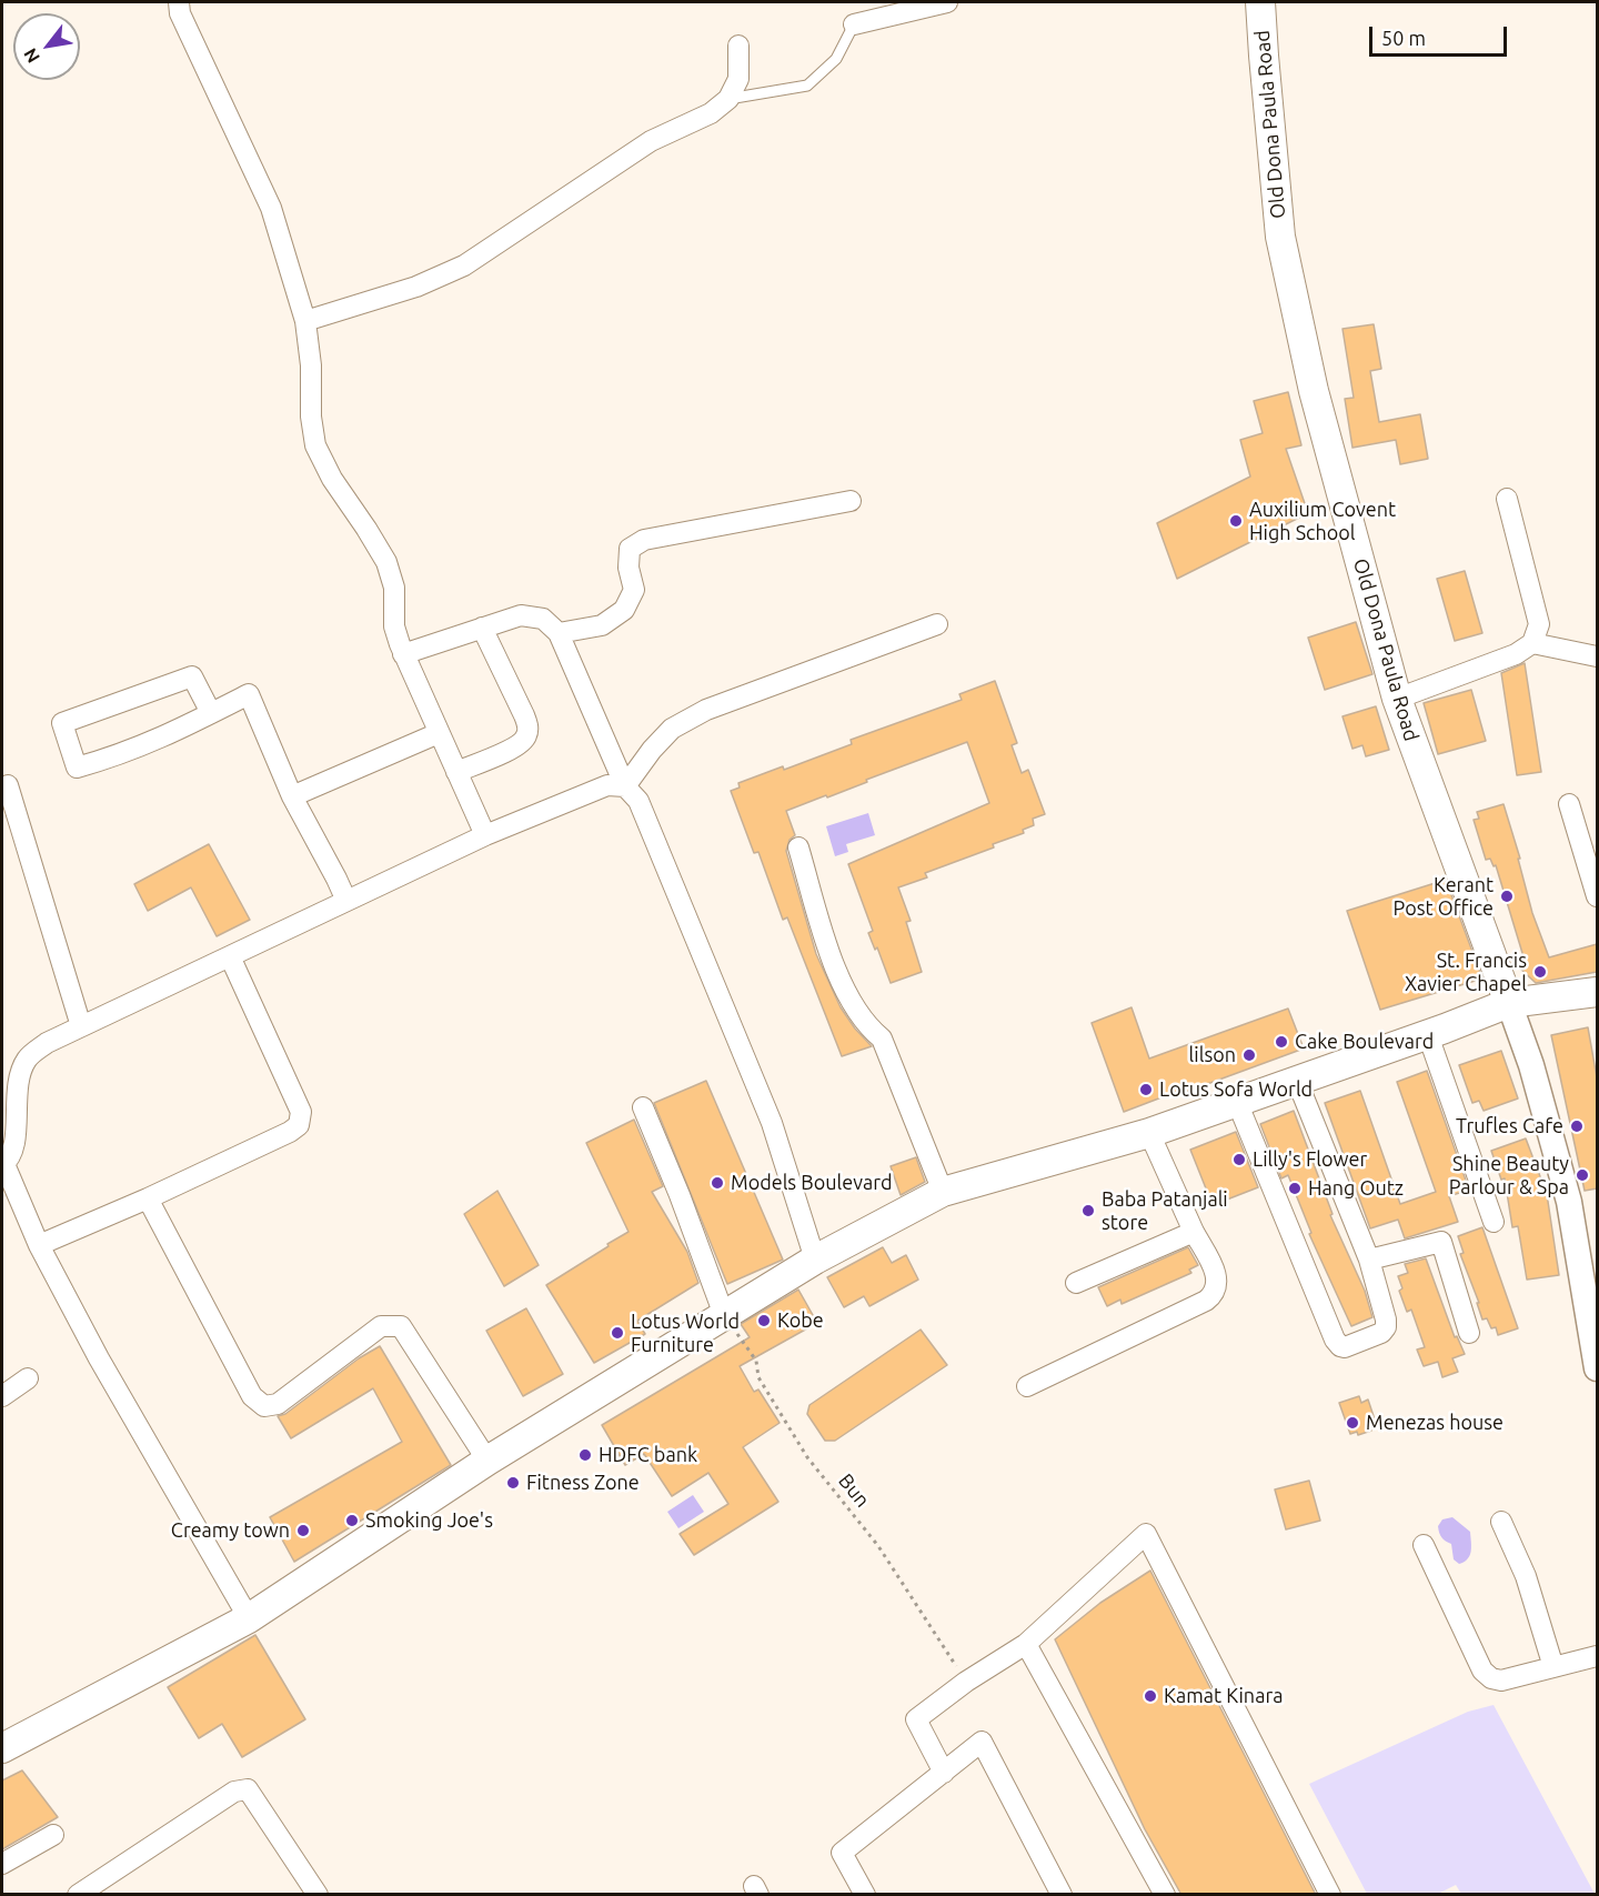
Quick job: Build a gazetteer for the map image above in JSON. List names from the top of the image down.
{
  "streets": {
    "main road": ["Old Dona Paula Road"],
    "path": ["Bun"]
  },
  "places": [
    "Auxilium Covent High School",
    "Kerant Post Office",
    "St. Francis Xavier Chapel",
    "Cake Boulevard",
    "lilson",
    "Lotus Sofa World",
    "Trufles Cafe",
    "Lilly's Flower",
    "Shine Beauty Parlour & Spa",
    "Models Boulevard",
    "Hang Outz",
    "Baba Patanjali store",
    "Kobe",
    "Lotus World Furniture",
    "Menezas house",
    "HDFC bank",
    "Fitness Zone",
    "Smoking Joe's",
    "Creamy town",
    "Kamat Kinara"
  ],
  "scale_bar": "50 m",
  "north": "bottom left"
}
